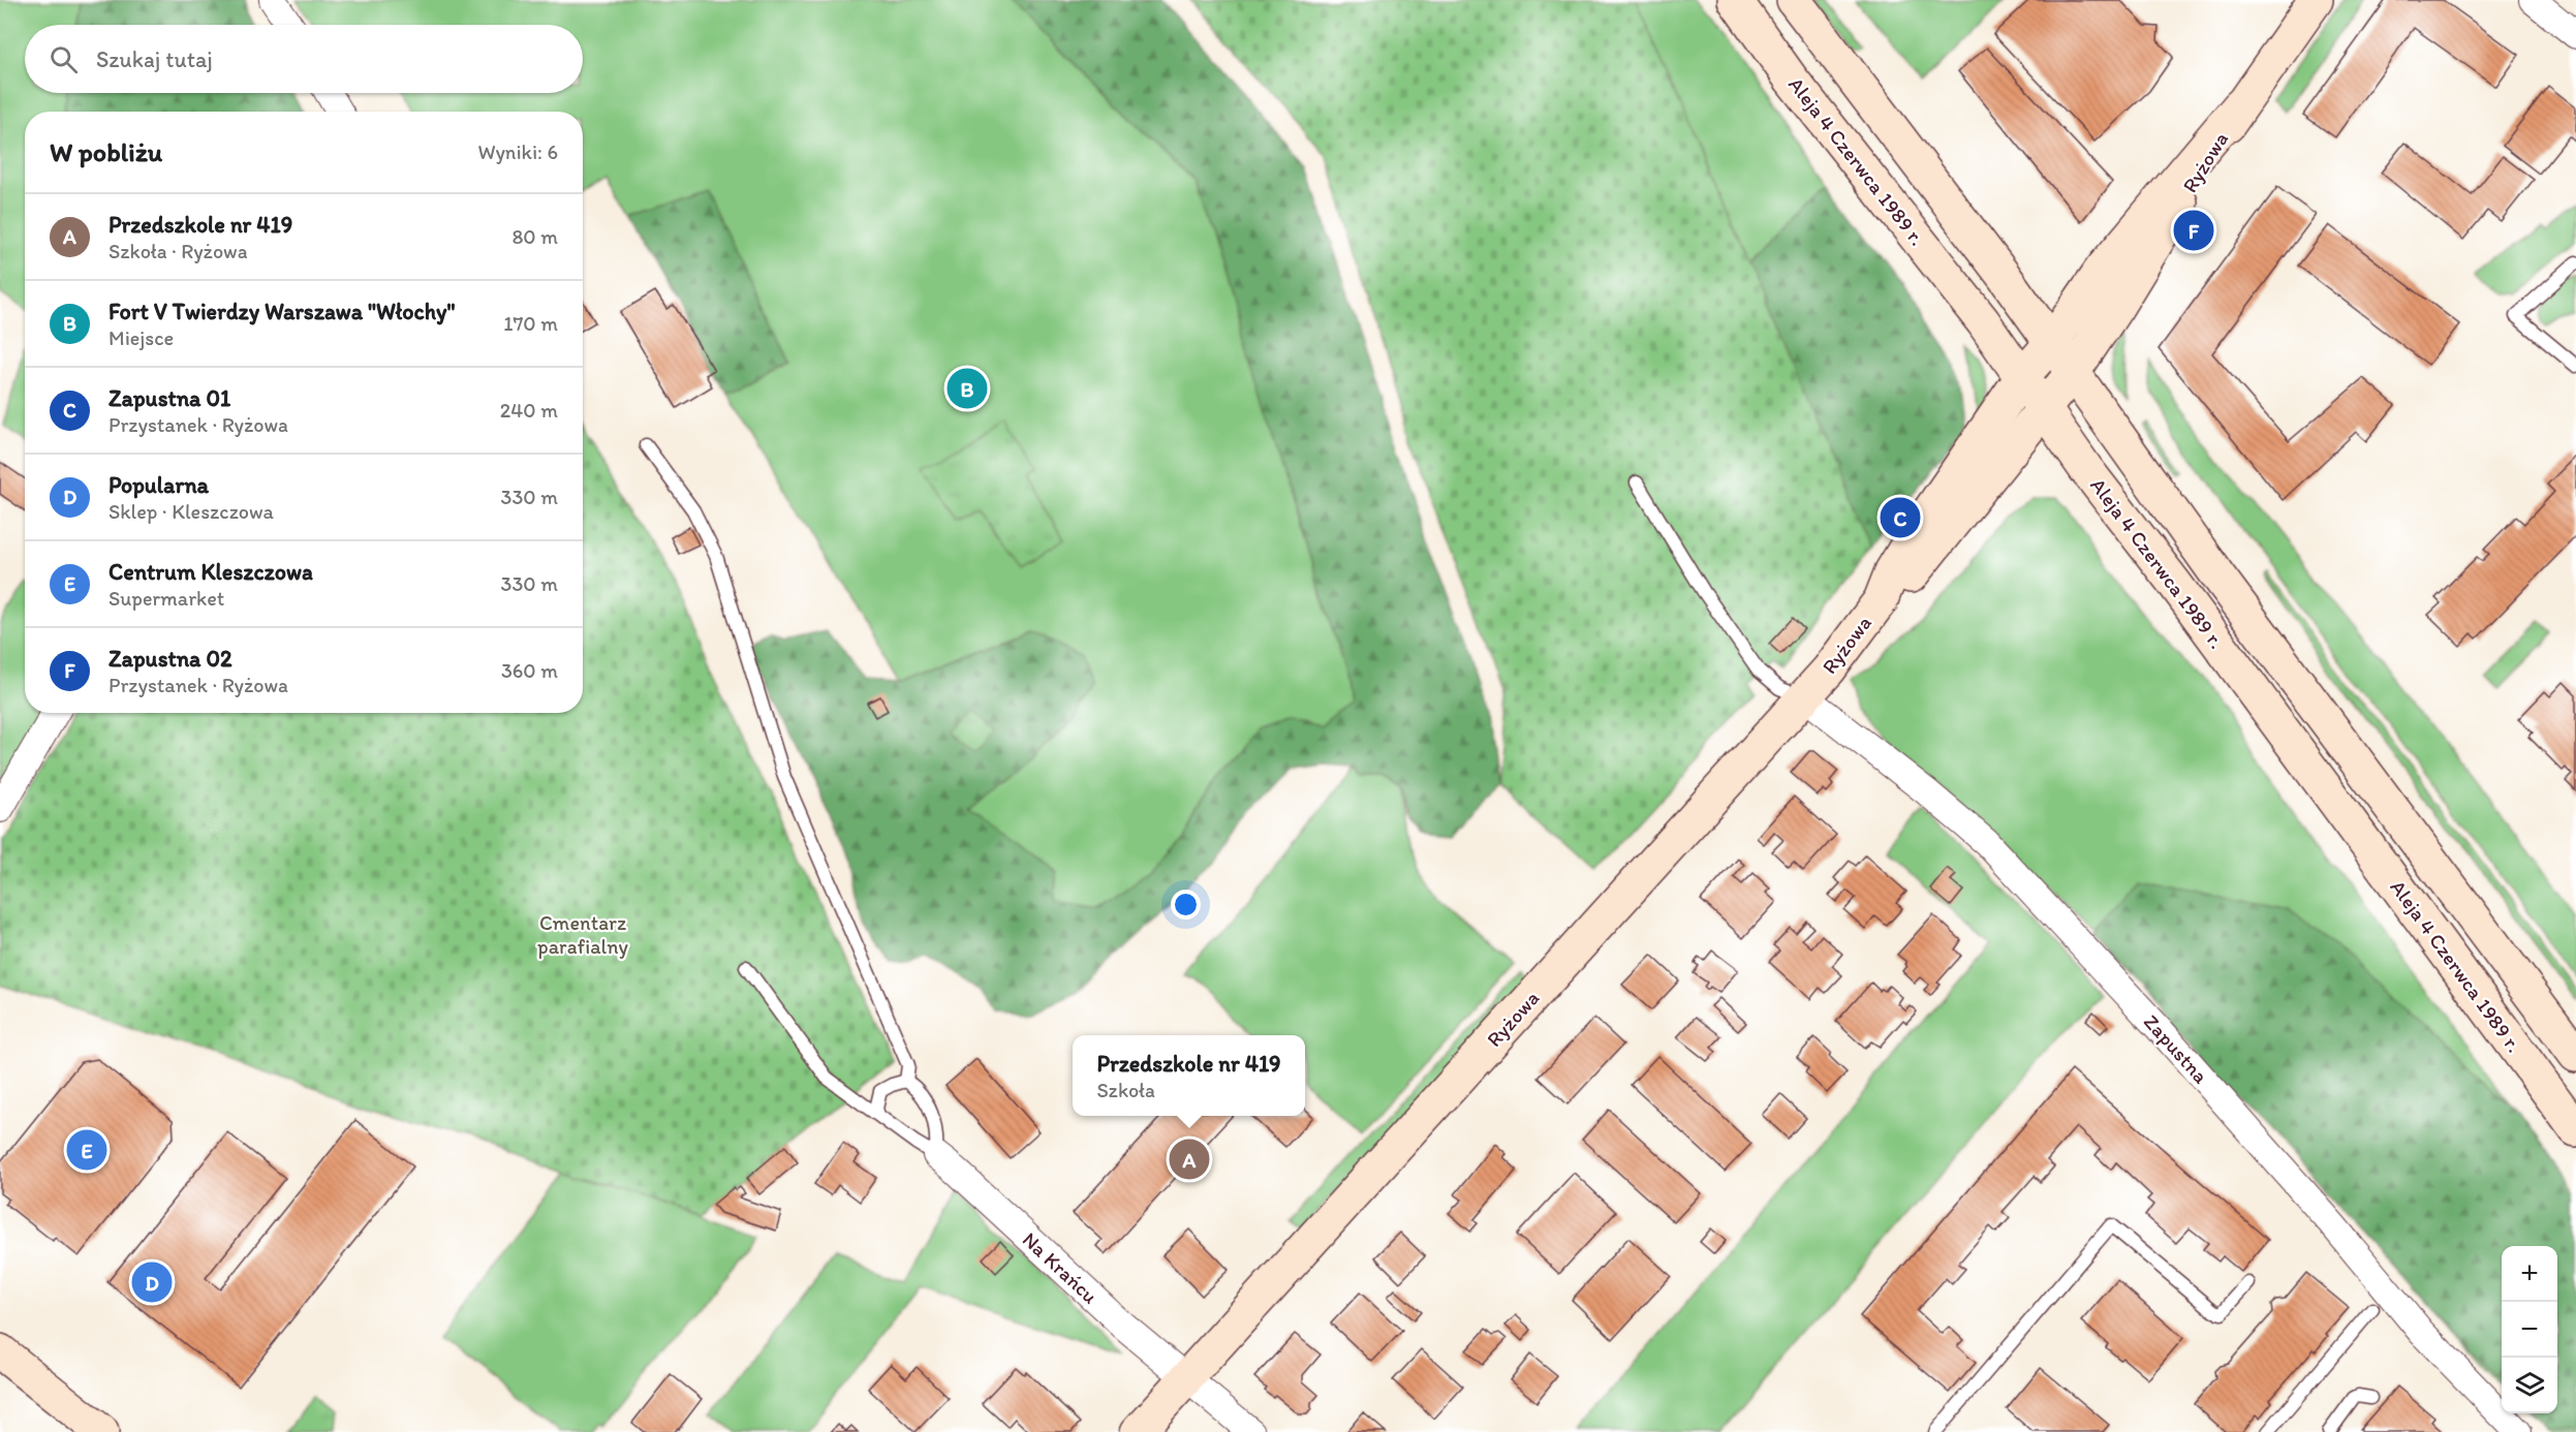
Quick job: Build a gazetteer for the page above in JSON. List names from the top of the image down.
{
  "streets": {
    "main road": ["Aleja 4 Czerwca 1989 r.", "Ryżowa"],
    "street": ["Zapustna", "Na Krańcu"]
  },
  "crossings": [
    ["Aleja 4 Czerwca 1989 r.", "Ryżowa"],
    ["Ryżowa", "Zapustna"],
    ["Ryżowa", "Na Krańcu"]
  ],
  "parks": ["Cmentarz parafialny"],
  "page": {
    "search": "Szukaj tutaj",
    "heading": ["W pobliżu", "Wyniki: 6"],
    "list": [
      {
        "mark": "A",
        "name": "Przedszkole nr 419",
        "note": "Szkoła · Ryżowa",
        "value": "80 m"
      },
      {
        "mark": "B",
        "name": "Fort V Twierdzy Warszawa \"Włochy\"",
        "note": "Miejsce",
        "value": "170 m"
      },
      {
        "mark": "C",
        "name": "Zapustna 01",
        "note": "Przystanek · Ryżowa",
        "value": "240 m"
      },
      {
        "mark": "D",
        "name": "Popularna",
        "note": "Sklep · Kleszczowa",
        "value": "330 m"
      },
      {
        "mark": "E",
        "name": "Centrum Kleszczowa",
        "note": "Supermarket",
        "value": "330 m"
      },
      {
        "mark": "F",
        "name": "Zapustna 02",
        "note": "Przystanek · Ryżowa",
        "value": "360 m"
      }
    ],
    "pins": [
      "F",
      "B",
      "C",
      "E",
      "A",
      "D"
    ],
    "popup": ["Przedszkole nr 419", "Szkoła"],
    "map_buttons": ["+", "−"]
  }
}
